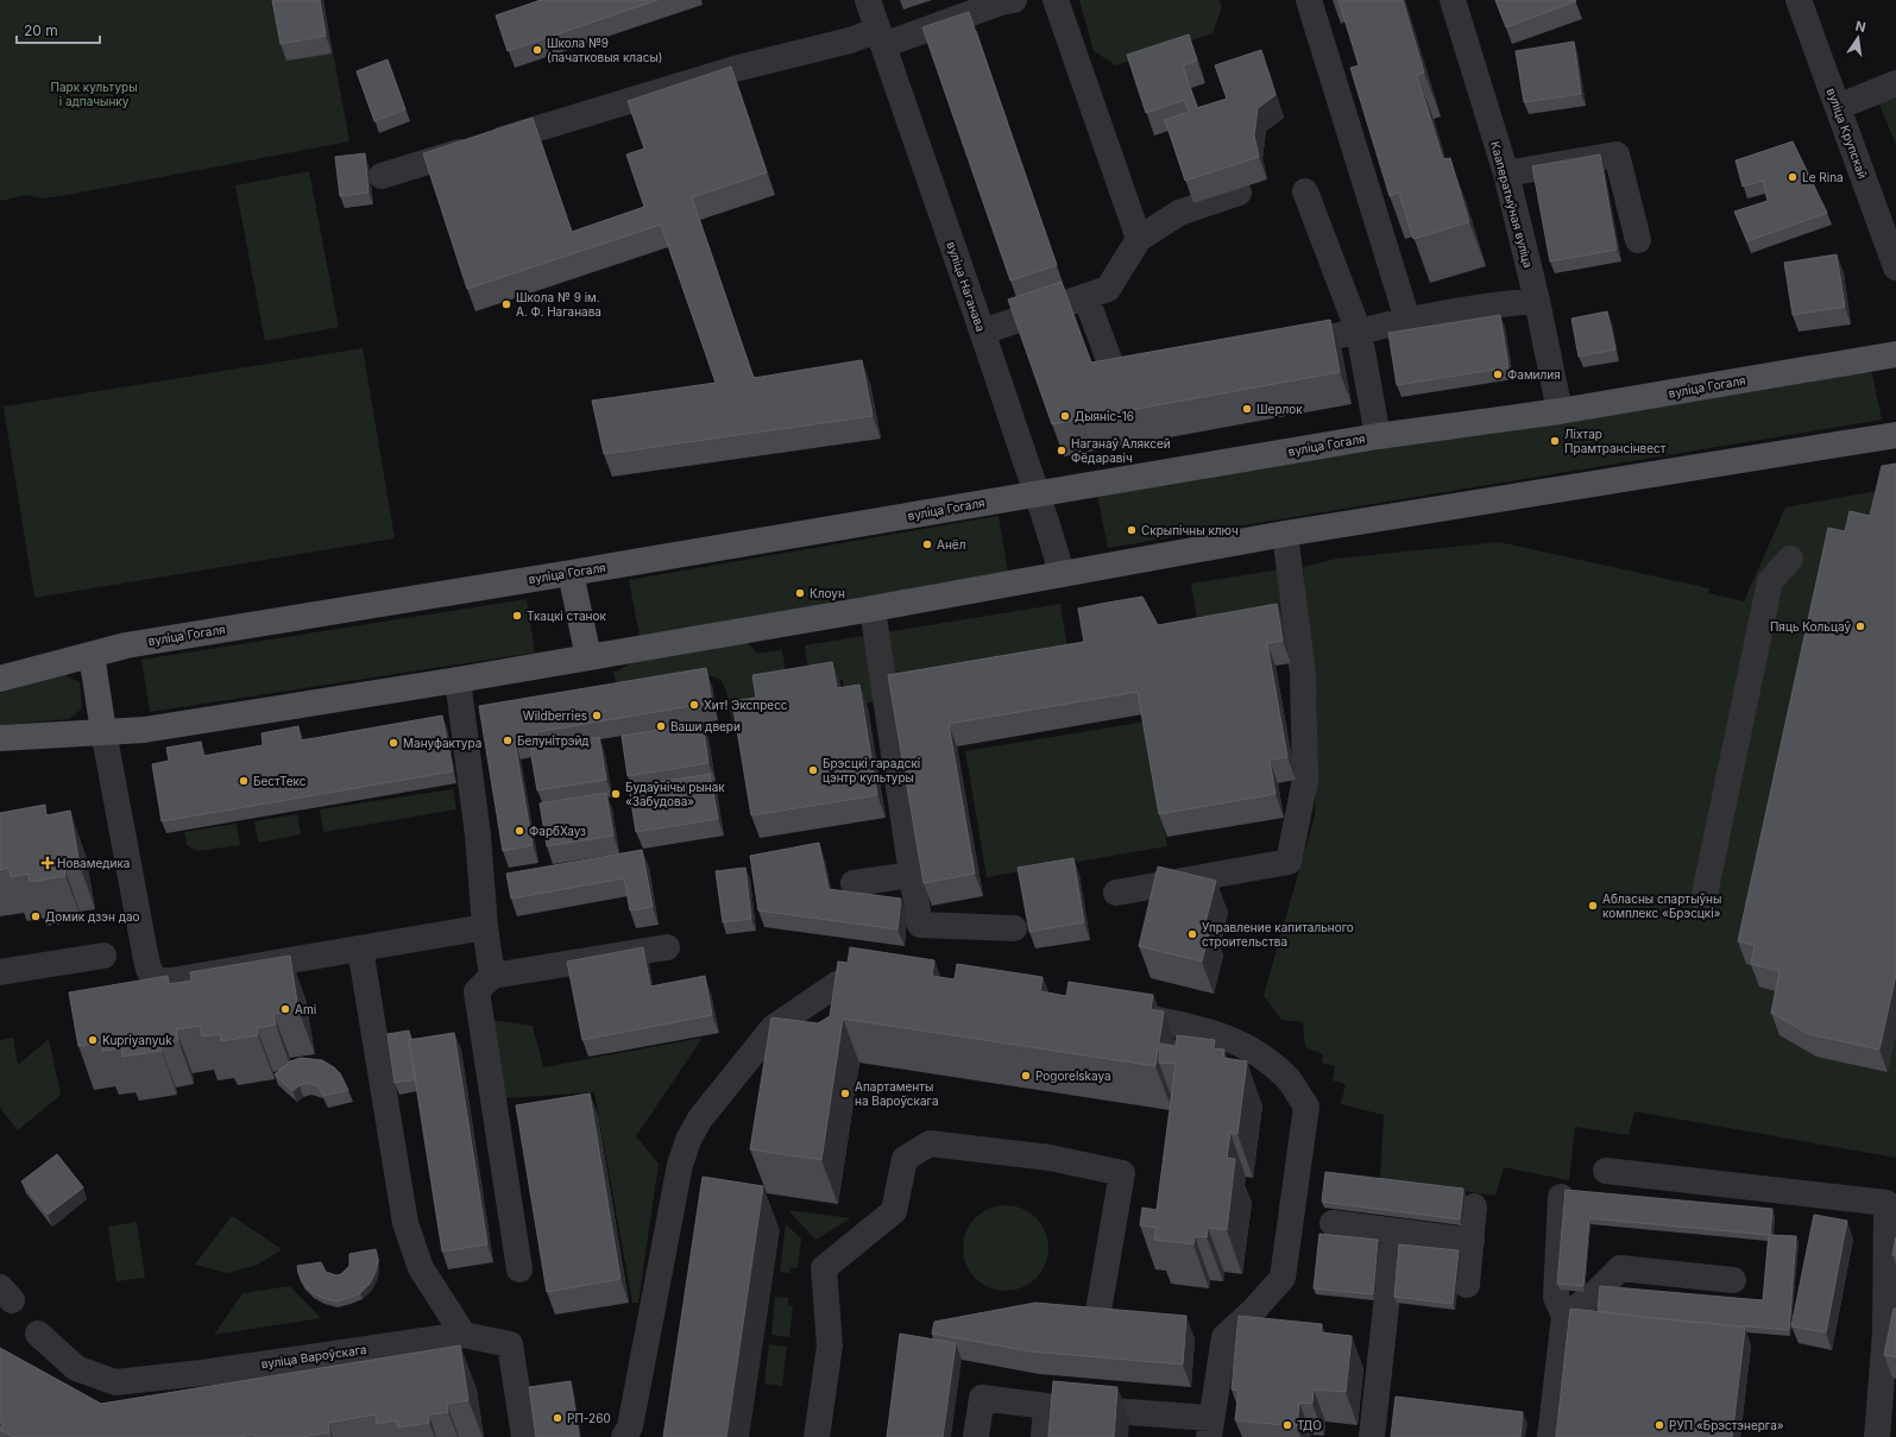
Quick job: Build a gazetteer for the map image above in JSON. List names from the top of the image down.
{
  "streets": {
    "main road": ["вуліца Гогаля"],
    "street": [
      "вуліца Крупскай",
      "Кааператыўная вуліца",
      "вуліца Наганава",
      "вуліца Вароўскага"
    ]
  },
  "crossings": [
    ["Кааператыўная вуліца", "вуліца Гогаля"],
    ["вуліца Наганава", "вуліца Гогаля"]
  ],
  "parks": ["Парк культуры і адпачынку"],
  "places": {
    "other": [
      "Школа №9 (пачатковыя класы)",
      "Le Rina",
      "Школа № 9 ім. А. Ф. Наганава",
      "Фамилия",
      "Шерлок",
      "Дыяніс-16",
      "Ліхтар Прамтрансінвест",
      "Наганаў Аляксей Фёдаравіч",
      "Скрыпічны ключ",
      "Анёл",
      "Клоун",
      "Ткацкі станок",
      "Пяць Кольцаў",
      "Хит! Экспресс",
      "Wildberries",
      "Ваши двери",
      "Белунітрэйд",
      "Мануфактура",
      "Брэсцкі гарадскі цэнтр культуры",
      "БестТекс",
      "Будаўнічы рынак «Забудова»",
      "ФарбХауз",
      "Абласны спартыўны комплекс «Брэсцкі»",
      "Домик дзэн дао",
      "Управление капитального строительства",
      "Ami",
      "Kupriyanyuk",
      "Pogorelskaya",
      "Апартаменты на Вароўскага",
      "РП-260",
      "ТДО",
      "РУП «Брэстэнерга»"
    ],
    "health": ["Новамедика"]
  },
  "scale_bar": "20 m",
  "north": "top"
}
